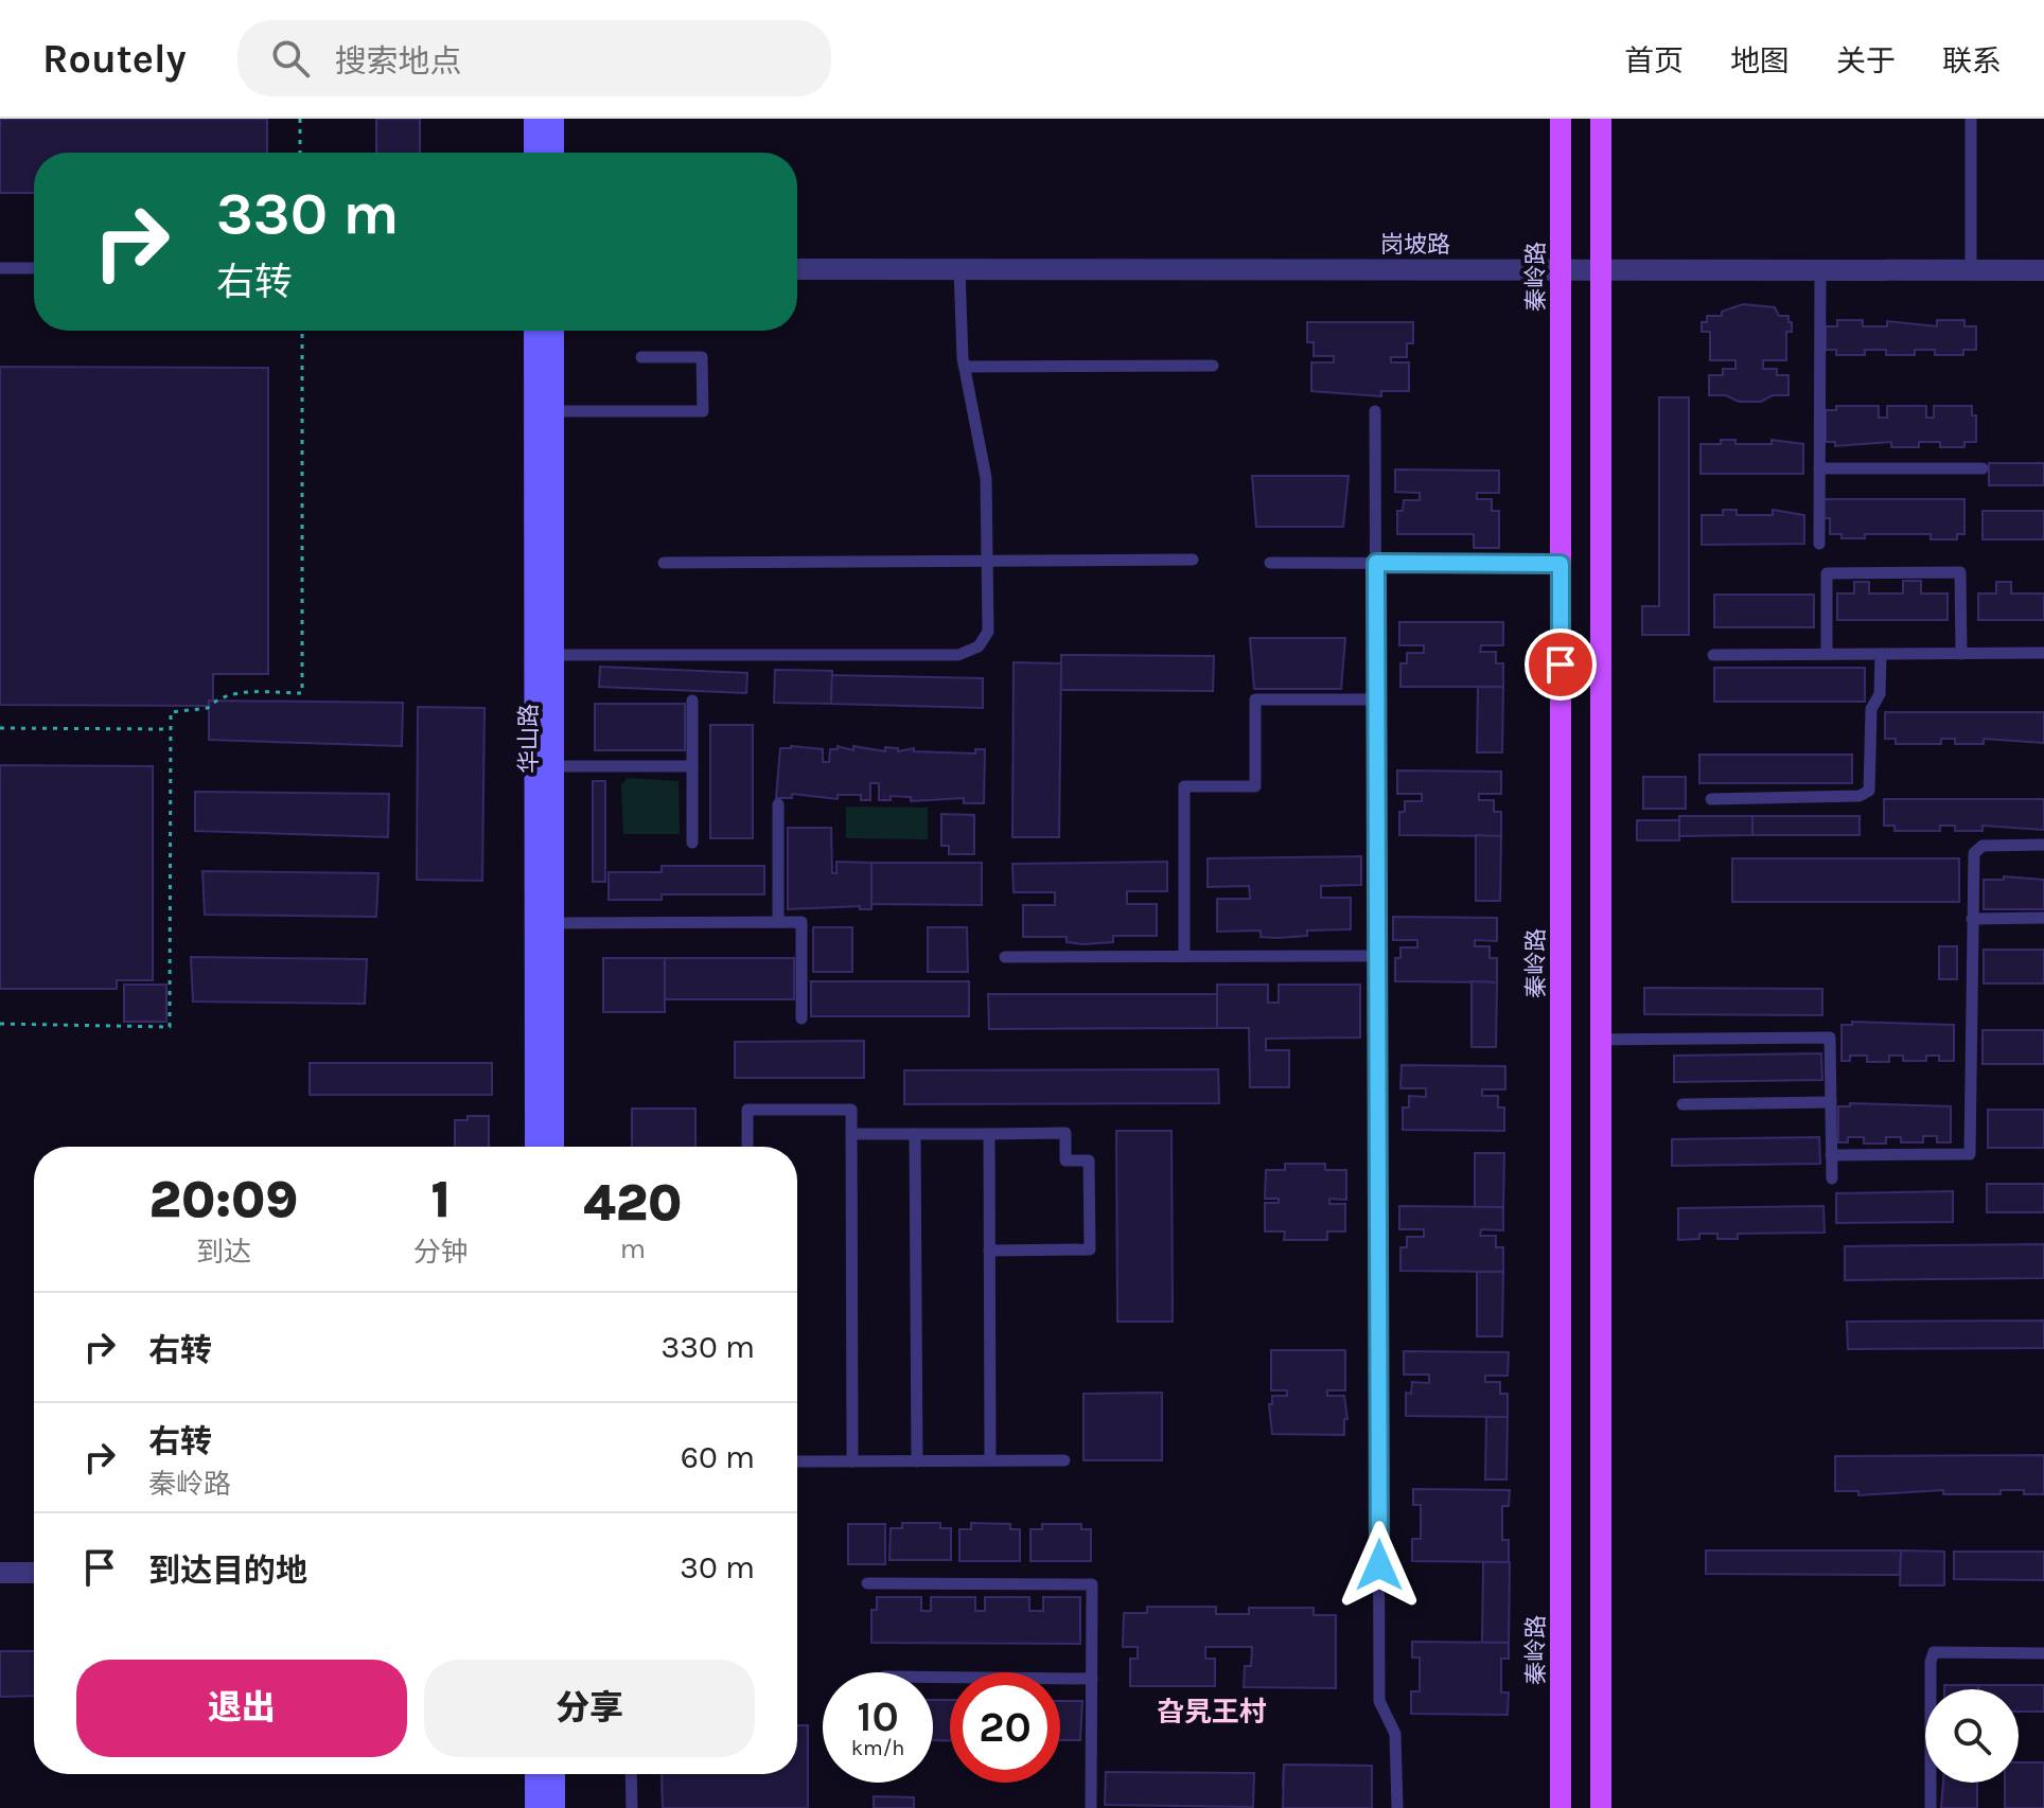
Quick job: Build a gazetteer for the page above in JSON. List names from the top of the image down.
{
  "streets": {
    "main road": ["秦岭路"],
    "street": ["岗坡路", "华山路"]
  },
  "crossings": [
    ["岗坡路", "秦岭路"]
  ],
  "districts": ["旮旯王村"],
  "page": {
    "header": "Routely",
    "search": "搜索地点",
    "nav": [
      "首页",
      "地图",
      "关于",
      "联系"
    ],
    "turn": ["330 m", "右转"],
    "eta": [
      "20:09",
      "到达",
      "1",
      "分钟",
      "420",
      "m"
    ],
    "list": [
      {
        "name": "右转",
        "value": "330 m"
      },
      {
        "name": "右转",
        "note": "秦岭路",
        "value": "60 m"
      },
      {
        "name": "到达目的地",
        "value": "30 m"
      }
    ],
    "buttons": ["退出", "分享"],
    "speed": "10 km/h",
    "limit": "20"
  }
}
